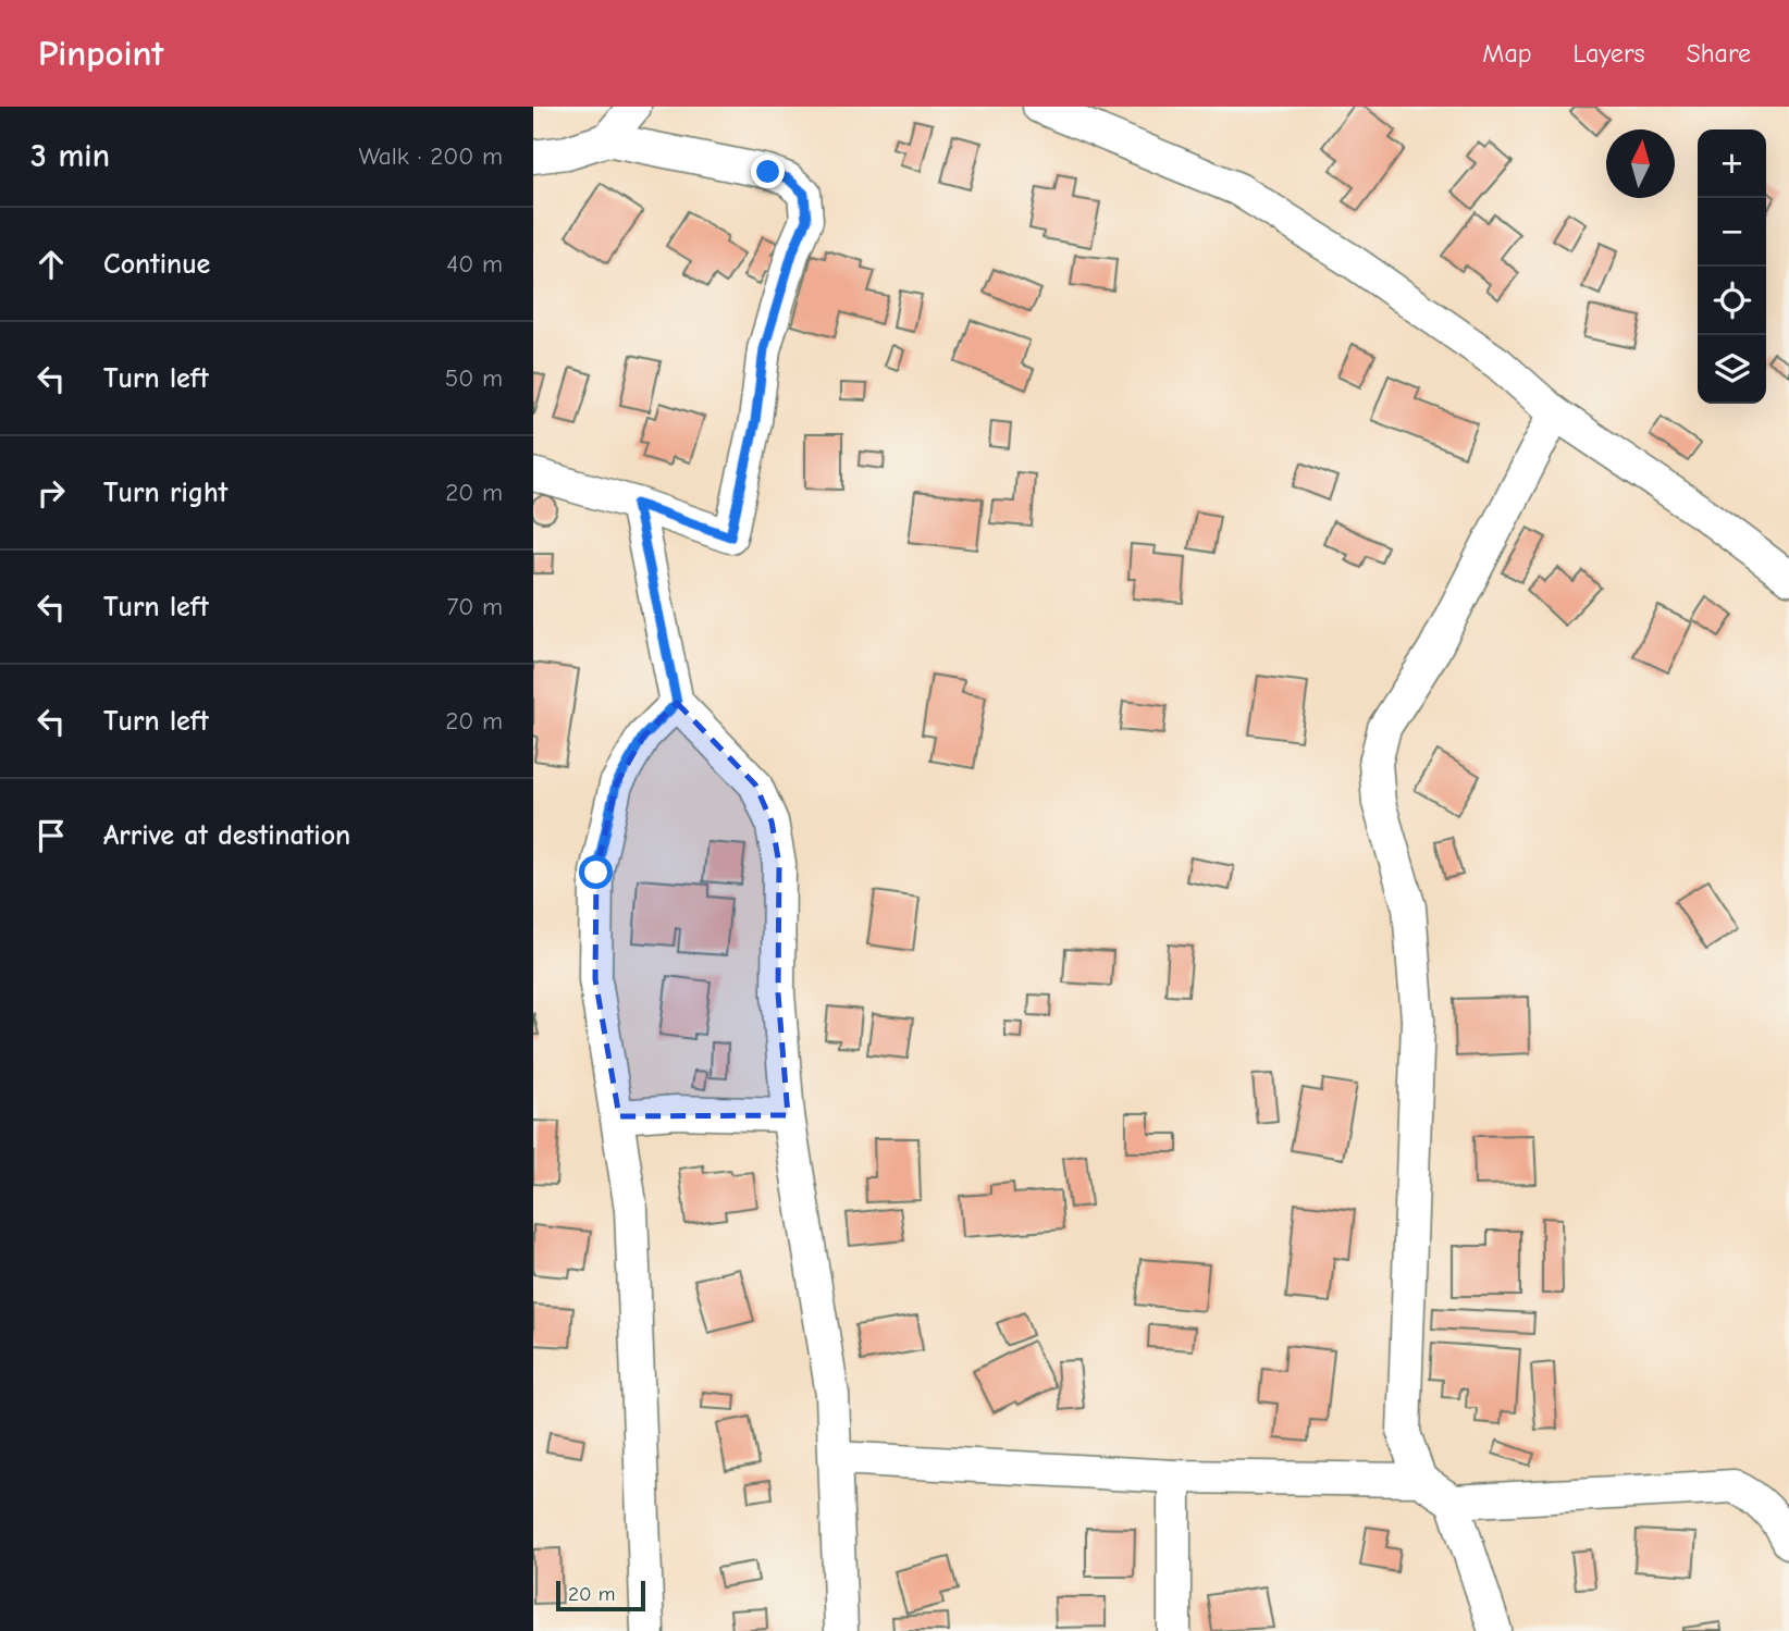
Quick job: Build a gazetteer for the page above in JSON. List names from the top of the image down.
{
  "scale_bar": "20 m",
  "north": "top",
  "page": {
    "header": "Pinpoint",
    "nav": ["Map", "Layers", "Share"],
    "heading": ["3 min", "Walk · 200 m"],
    "map_buttons": ["+", "−"],
    "list": [
      ["Continue", "40 m"],
      ["Turn left", "50 m"],
      ["Turn right", "20 m"],
      ["Turn left", "70 m"],
      ["Turn left", "20 m"],
      "Arrive at destination"
    ],
    "scale": "20 m"
  }
}
